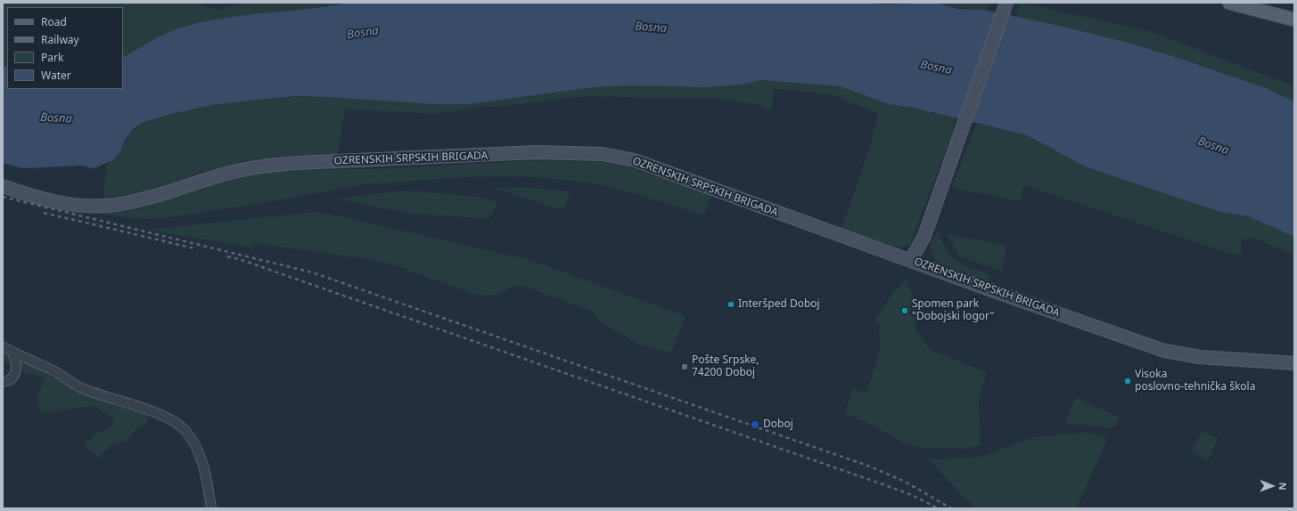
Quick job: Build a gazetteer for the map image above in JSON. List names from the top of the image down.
{
  "streets": {
    "main road": ["OZRENSKIH SRPSKIH BRIGADA"]
  },
  "water": ["Bosna"],
  "places": [
    "Interšped Doboj",
    "Spomen park \"Dobojski logor\"",
    "Pošte Srpske, 74200 Doboj",
    "Visoka poslovno-tehnička škola",
    "Doboj"
  ],
  "legend": [
    "Road",
    "Railway",
    "Park",
    "Water"
  ],
  "north": "right"
}
